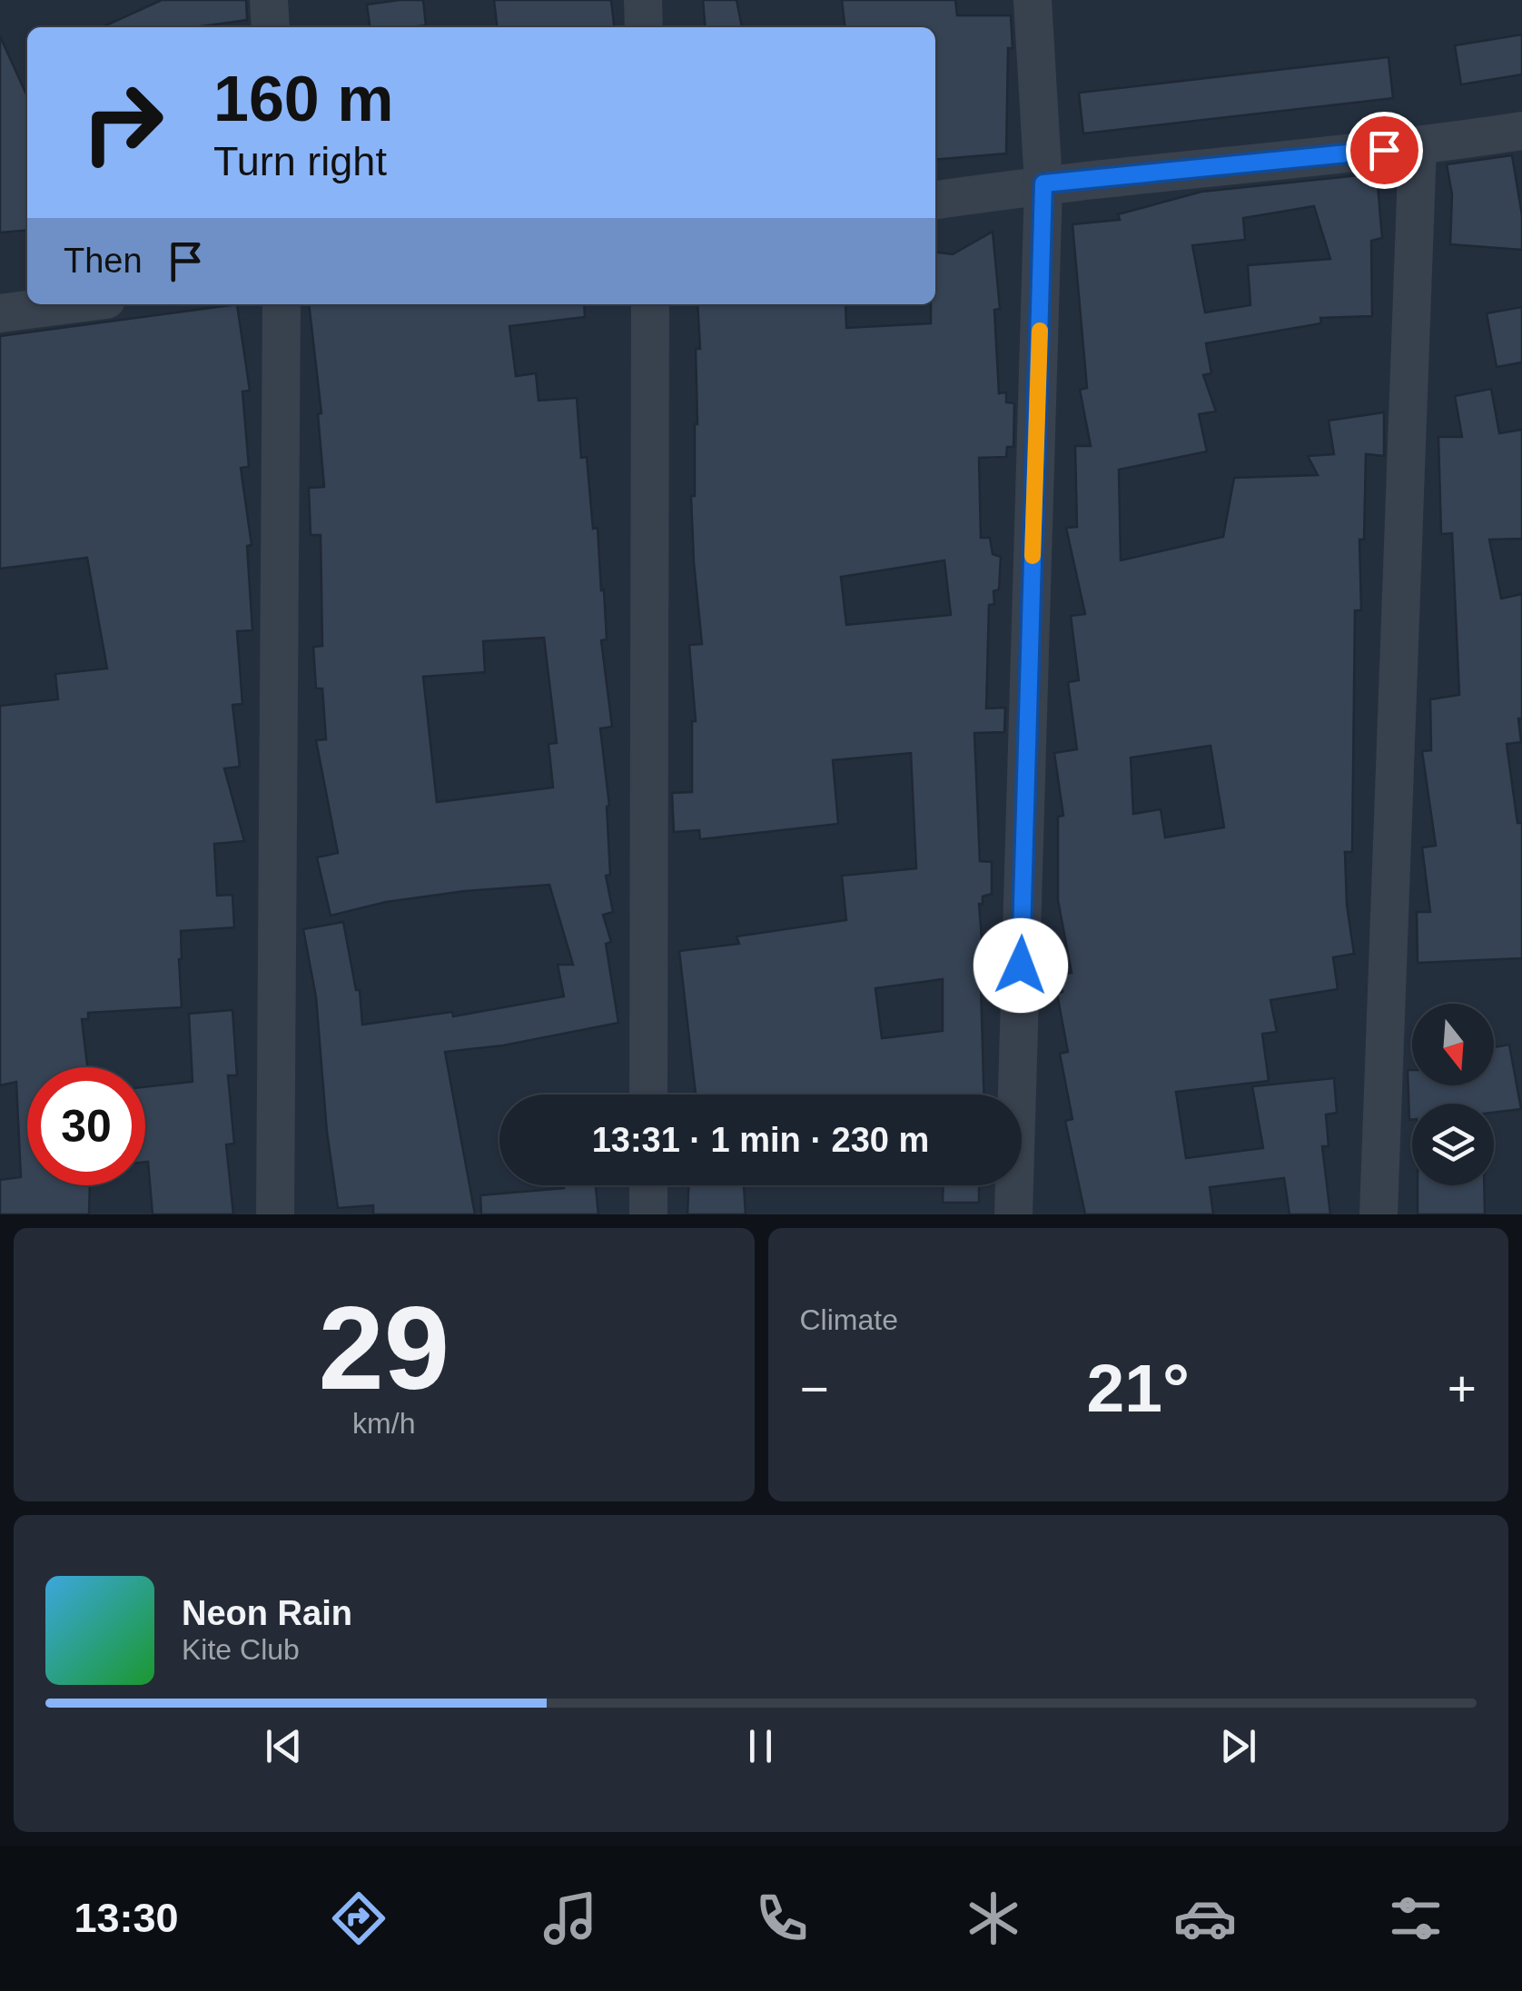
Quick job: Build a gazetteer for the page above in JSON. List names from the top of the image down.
{
  "north": "bottom",
  "page": {
    "turn": ["160 m", "Turn right"],
    "then": "Then",
    "limit": "30",
    "trip": "13:31 · 1 min · 230 m",
    "tile": [
      ["29", "km/h"],
      "Climate"
    ],
    "heat": ["−", "21°", "+"],
    "song": ["Neon Rain", "Kite Club"],
    "tabs": "13:30"
  }
}
